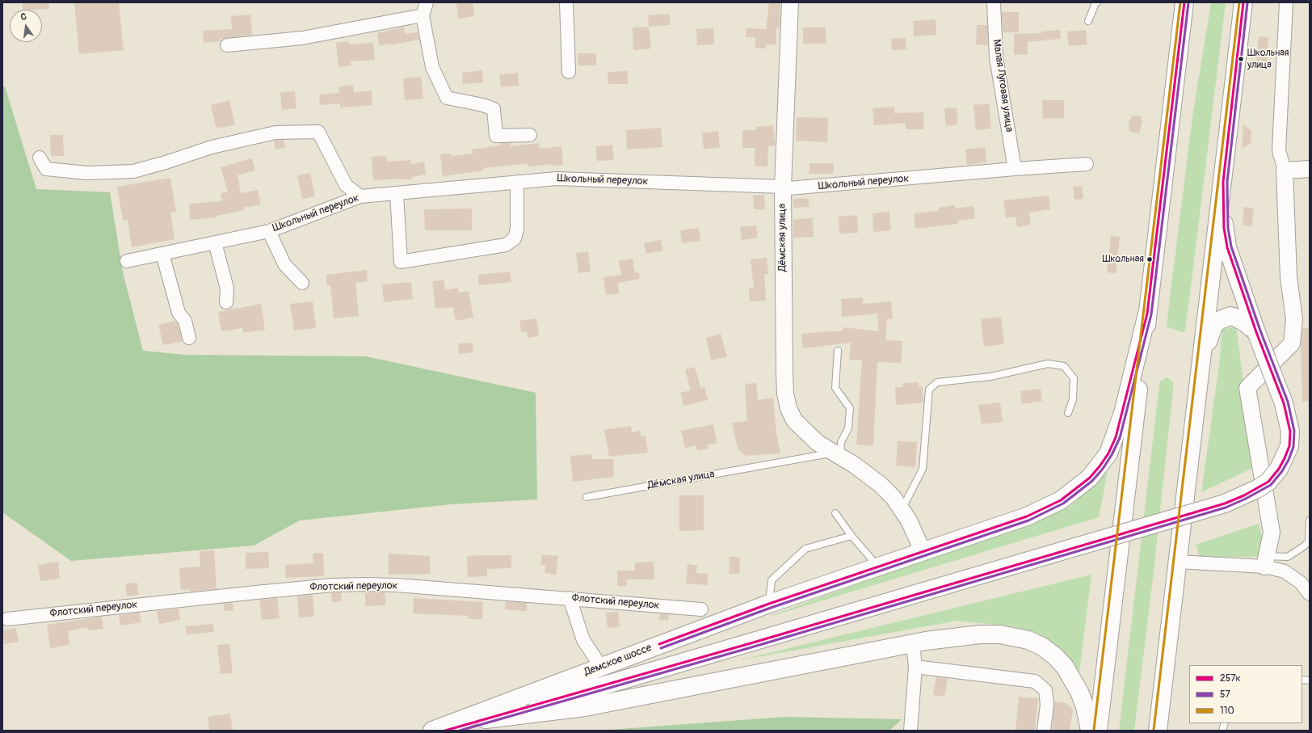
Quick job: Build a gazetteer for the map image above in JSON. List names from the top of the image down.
{
  "streets": {
    "main road": ["Демское шоссе"],
    "street": [
      "Малая Луговая улица",
      "Школьный переулок",
      "Дёмская улица",
      "Флотский переулок"
    ]
  },
  "crossings": [
    ["Малая Луговая улица", "Школьный переулок"],
    ["Школьный переулок", "Дёмская улица"],
    ["Дёмская улица", "Демское шоссе"]
  ],
  "places": ["Школьная улица", "Школьная"],
  "lines": ["transit line 257к", "transit line 110", "transit line 57"],
  "legend": ["257к", "57", "110"],
  "north": "top"
}
